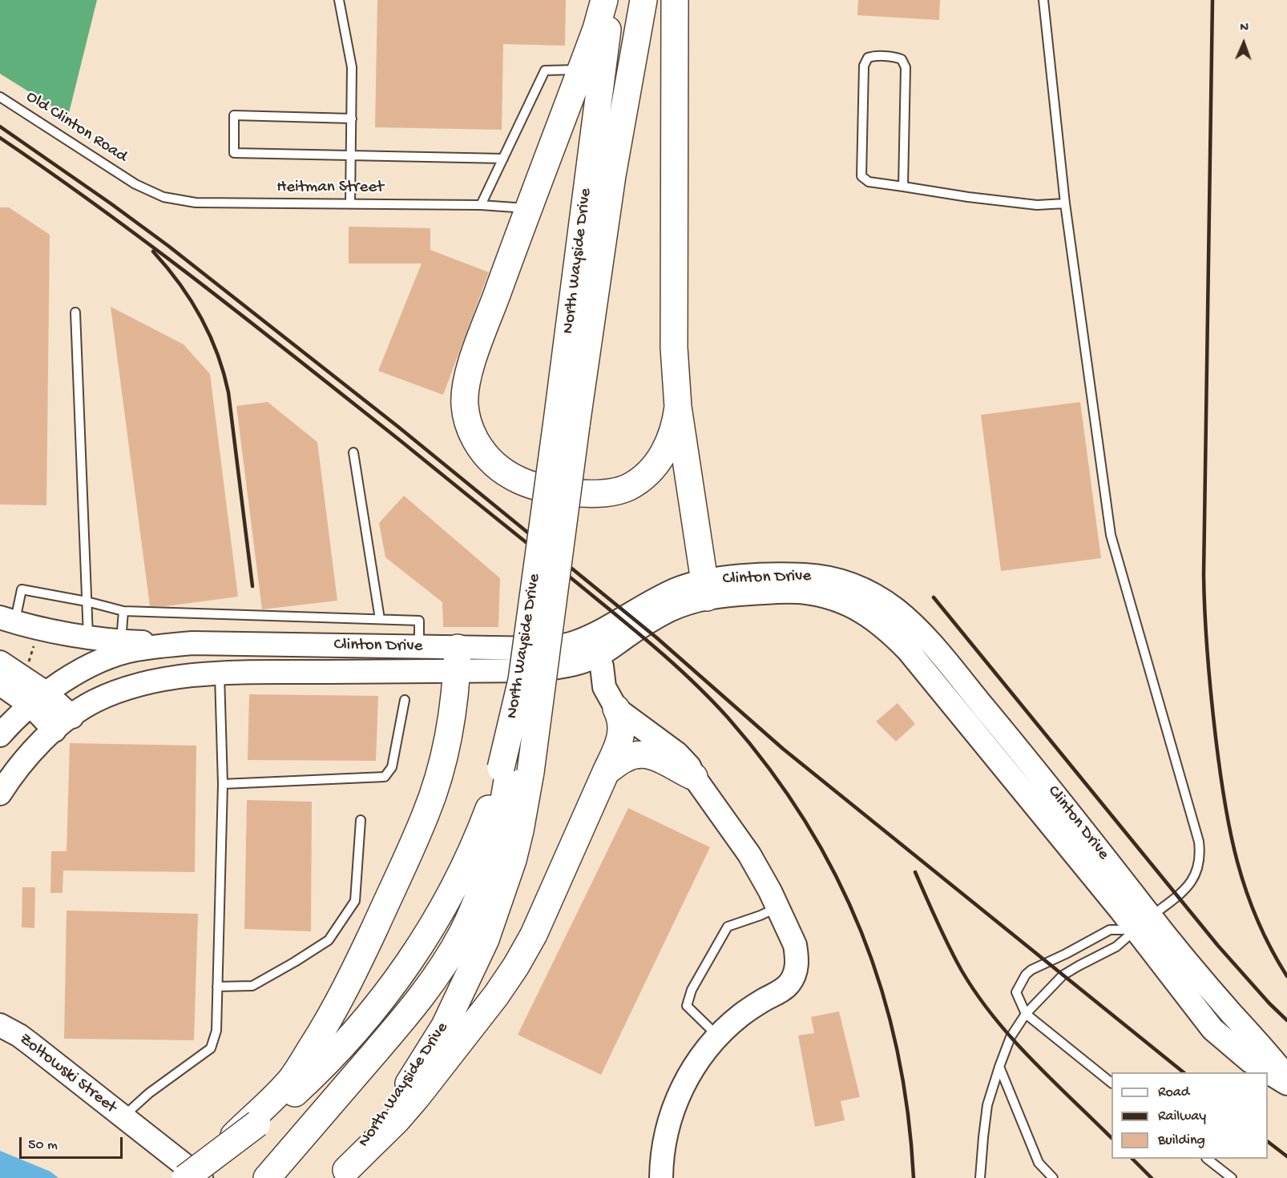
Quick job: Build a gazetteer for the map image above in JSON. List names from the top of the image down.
{
  "streets": {
    "main road": ["North Wayside Drive", "Clinton Drive", "Zoltowski Street"],
    "lane": ["Old Clinton Road", "Heitman Street"]
  },
  "crossings": [
    ["Old Clinton Road", "Heitman Street"],
    ["North Wayside Drive", "Zoltowski Street"]
  ],
  "legend": ["Road", "Railway", "Building"],
  "scale_bar": "50 m",
  "north": "top"
}
